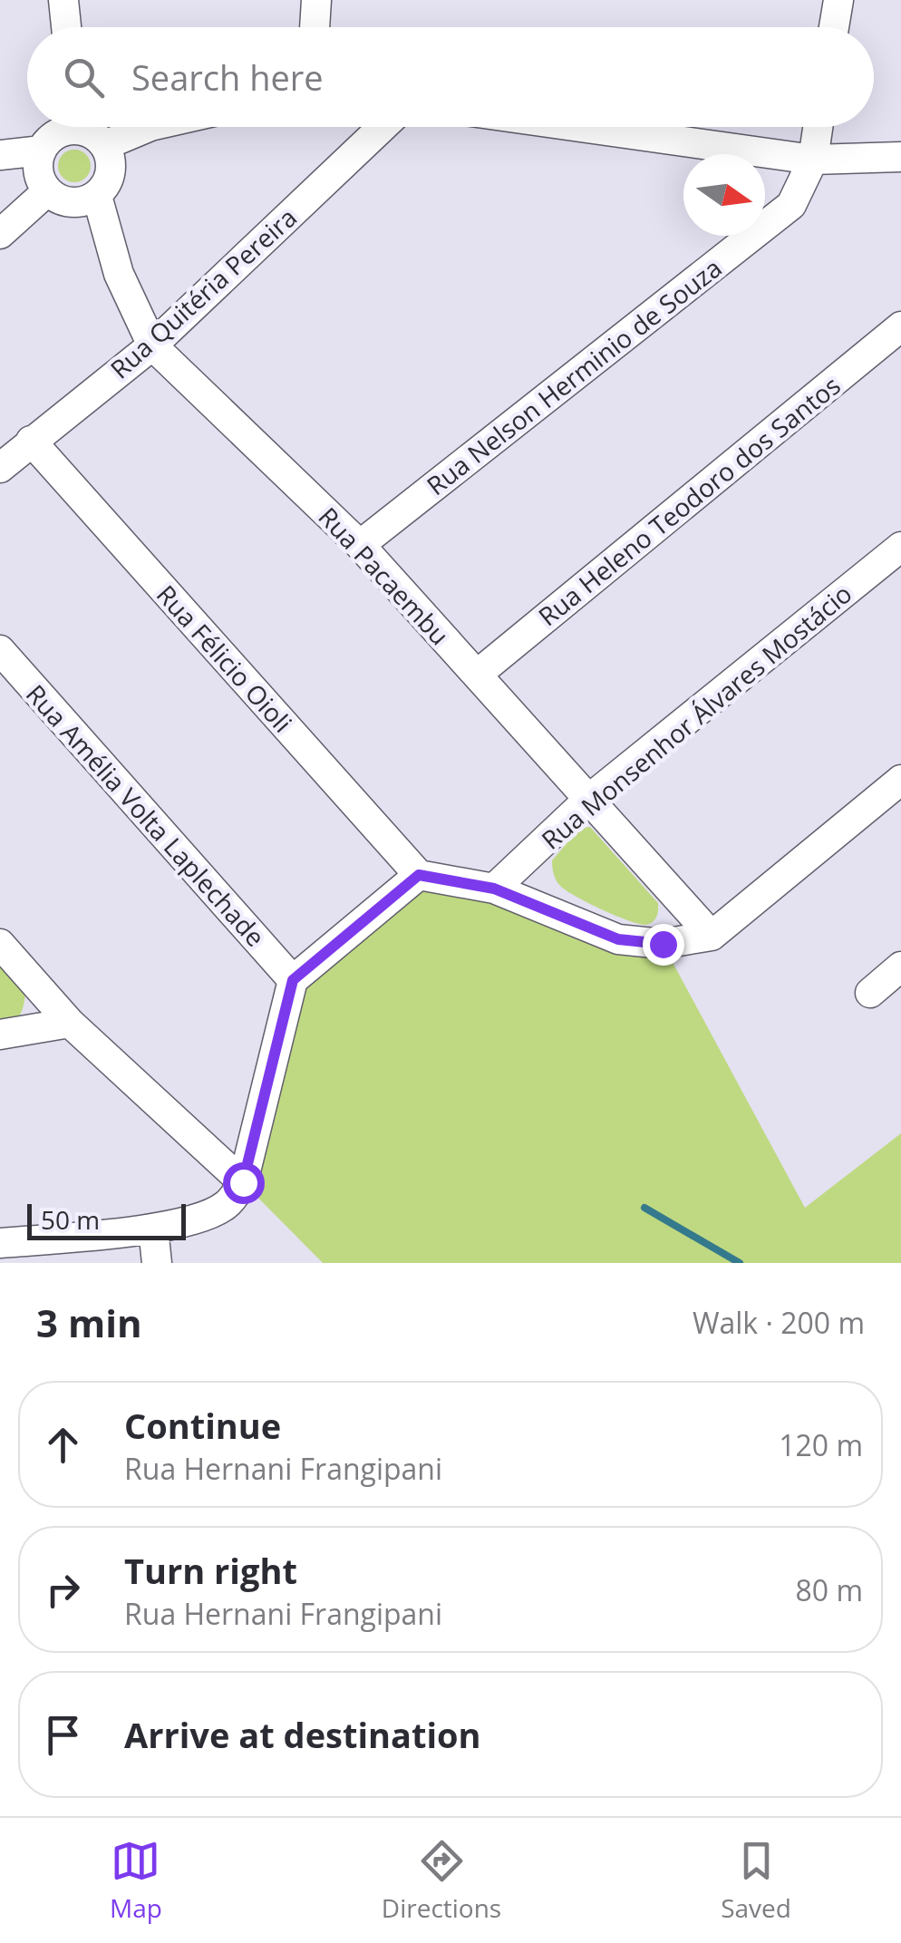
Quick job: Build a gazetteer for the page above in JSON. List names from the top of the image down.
{
  "streets": {
    "street": [
      "Rua Quitéria Pereira",
      "Rua Nelson Herminio de Souza",
      "Rua Heleno Teodoro dos Santos",
      "Rua Pacaembu",
      "Rua Félicio Oioli",
      "Rua Monsenhor Álvares Mostácio",
      "Rua Amélia Volta Laplechade"
    ]
  },
  "crossings": [
    ["Rua Quitéria Pereira", "Rua Pacaembu"],
    ["Rua Quitéria Pereira", "Rua Félicio Oioli"],
    ["Rua Nelson Herminio de Souza", "Rua Pacaembu"],
    ["Rua Heleno Teodoro dos Santos", "Rua Pacaembu"],
    ["Rua Pacaembu", "Rua Monsenhor Álvares Mostácio"]
  ],
  "scale_bar": "50 m",
  "north": "right",
  "page": {
    "search": "Search here",
    "scale": "50 m",
    "heading": ["3 min", "Walk · 200 m"],
    "list": [
      ["Continue", "Rua Hernani Frangipani", "120 m"],
      ["Turn right", "Rua Hernani Frangipani", "80 m"],
      "Arrive at destination"
    ],
    "nav": ["Map", "Directions", "Saved"]
  }
}
